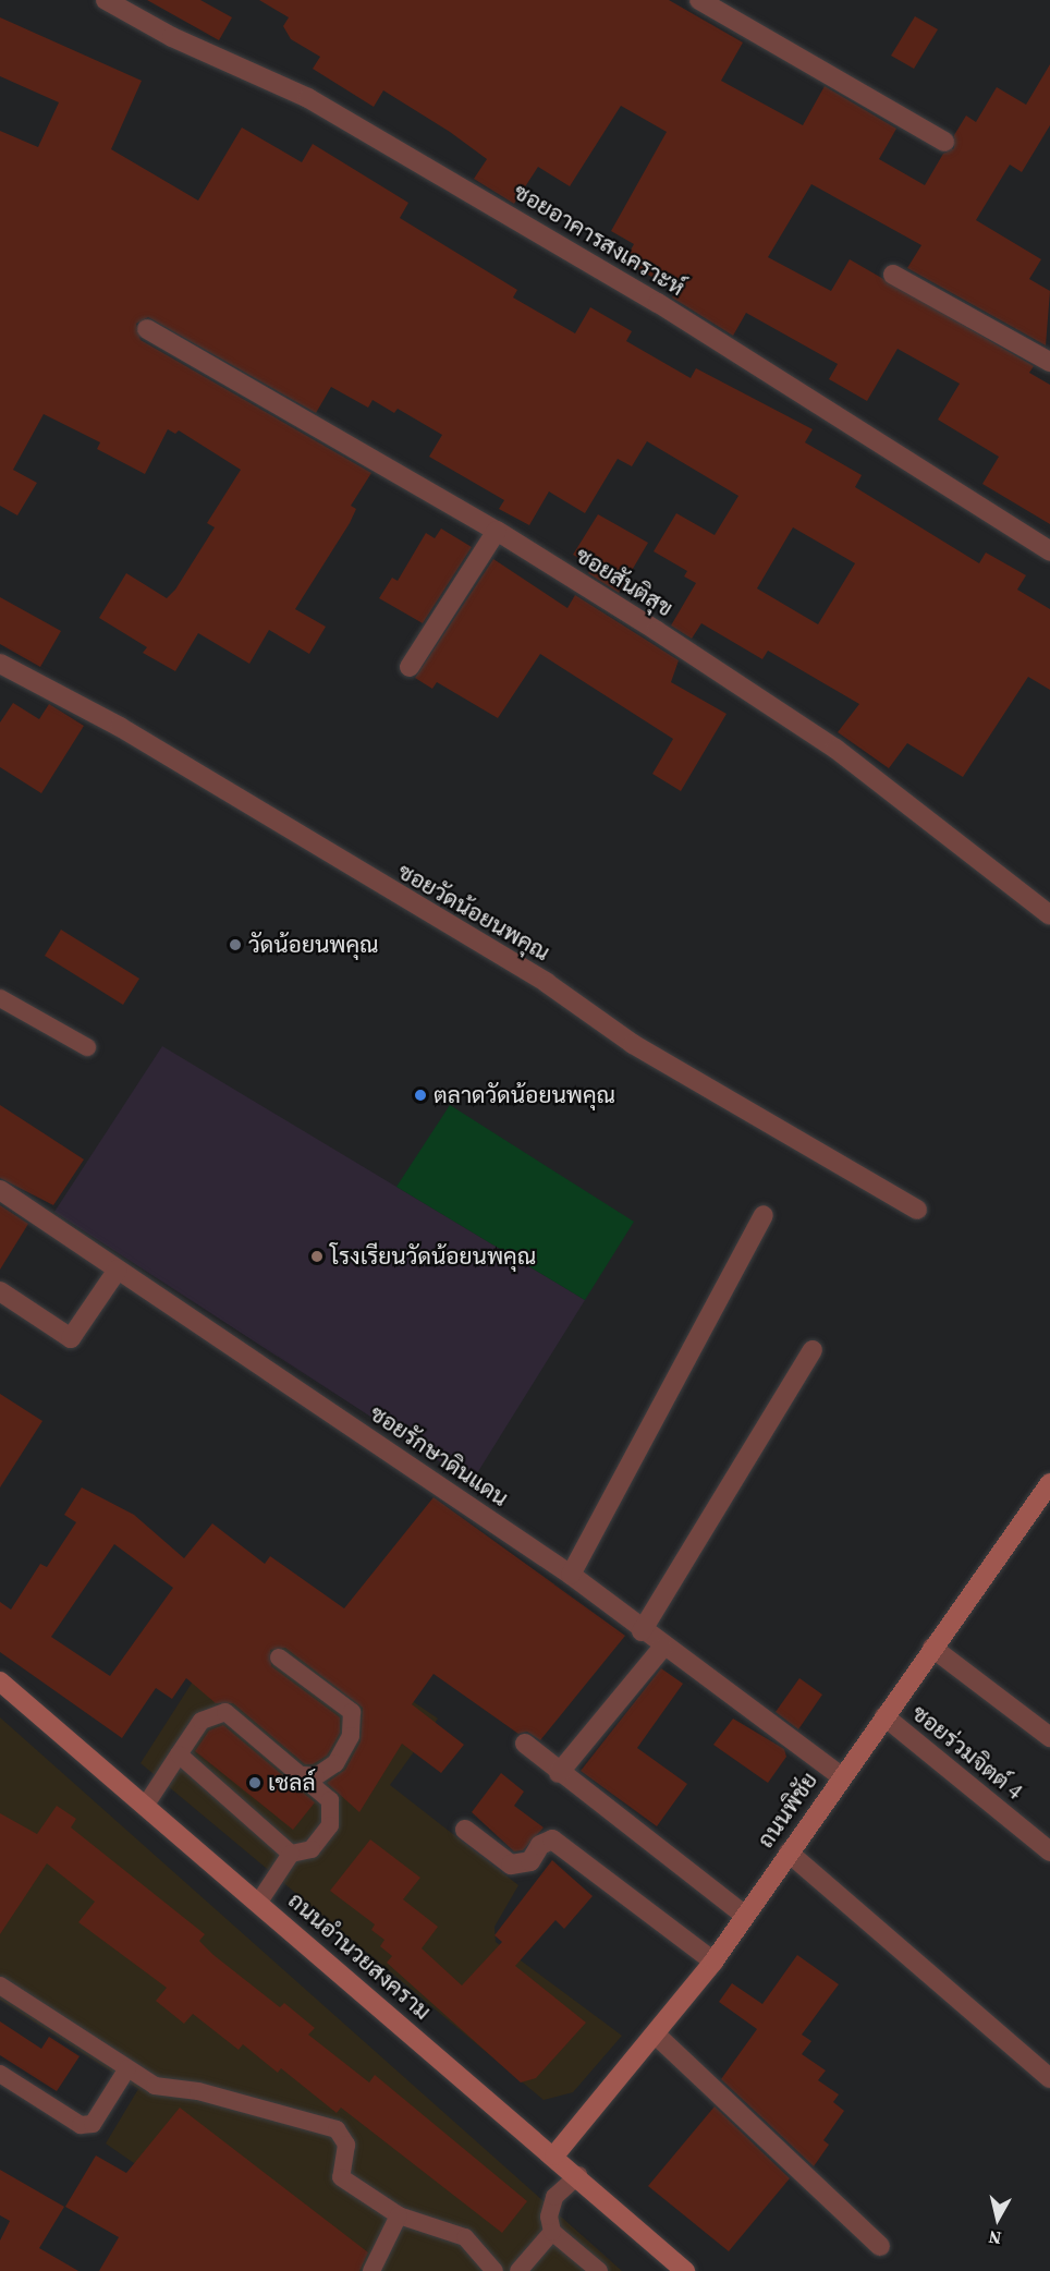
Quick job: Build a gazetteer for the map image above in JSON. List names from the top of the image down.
{
  "streets": {
    "street": [
      "ซอยอาคารสงเคราะห์",
      "ซอยสันติสุข",
      "ซอยวัดน้อยนพคุณ",
      "ซอยรักษาดินแดน",
      "ซอยร่วมจิตต์ 4",
      "ถนนพิชัย",
      "ถนนอำนวยสงคราม"
    ]
  },
  "crossings": [
    ["ซอยรักษาดินแดน", "ถนนพิชัย"],
    ["ซอยร่วมจิตต์ 4", "ถนนพิชัย"],
    ["ถนนพิชัย", "ถนนอำนวยสงคราม"]
  ],
  "places": [
    "วัดน้อยนพคุณ",
    "ตลาดวัดน้อยนพคุณ",
    "โรงเรียนวัดน้อยนพคุณ",
    "เชลล์"
  ],
  "north": "bottom"
}
